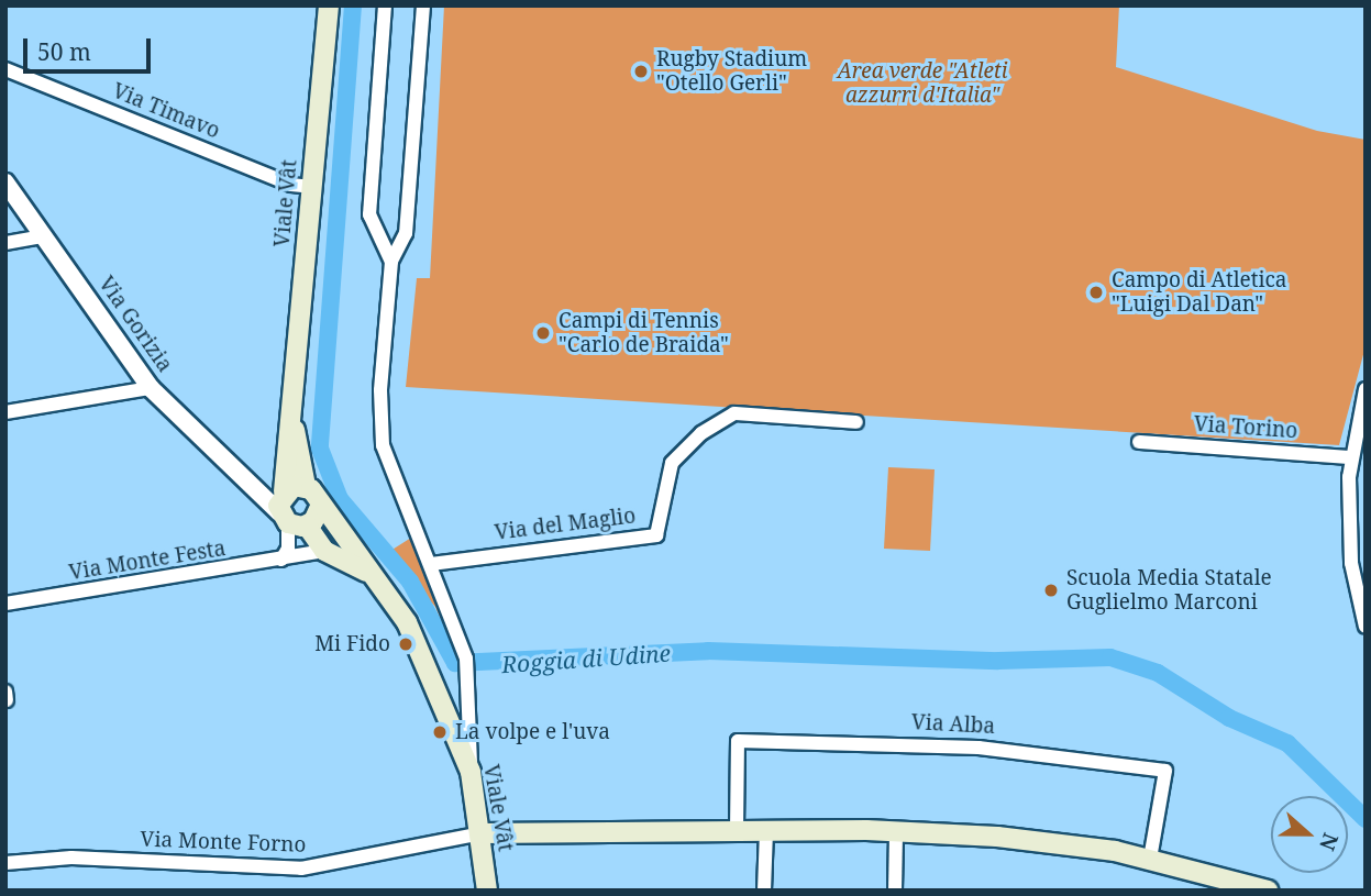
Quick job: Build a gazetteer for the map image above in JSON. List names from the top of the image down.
{
  "streets": {
    "main road": ["Viale Vât"],
    "street": [
      "Via Timavo",
      "Via Gorizia",
      "Via Torino",
      "Via del Maglio",
      "Via Monte Festa",
      "Via Alba",
      "Via Monte Forno"
    ]
  },
  "crossings": [
    ["Via Timavo", "Viale Vât"],
    ["Viale Vât", "Via Gorizia"],
    ["Viale Vât", "Via Monte Festa"],
    ["Viale Vât", "Via Monte Forno"]
  ],
  "water": ["Roggia di Udine"],
  "parks": ["Area verde \"Atleti azzurri d'Italia\""],
  "places": [
    "Rugby Stadium \"Otello Gerli\"",
    "Campo di Atletica \"Luigi Dal Dan\"",
    "Campi di Tennis \"Carlo de Braida\"",
    "Scuola Media Statale Guglielmo Marconi",
    "Mi Fido",
    "La volpe e l'uva"
  ],
  "scale_bar": "50 m",
  "north": "right"
}
